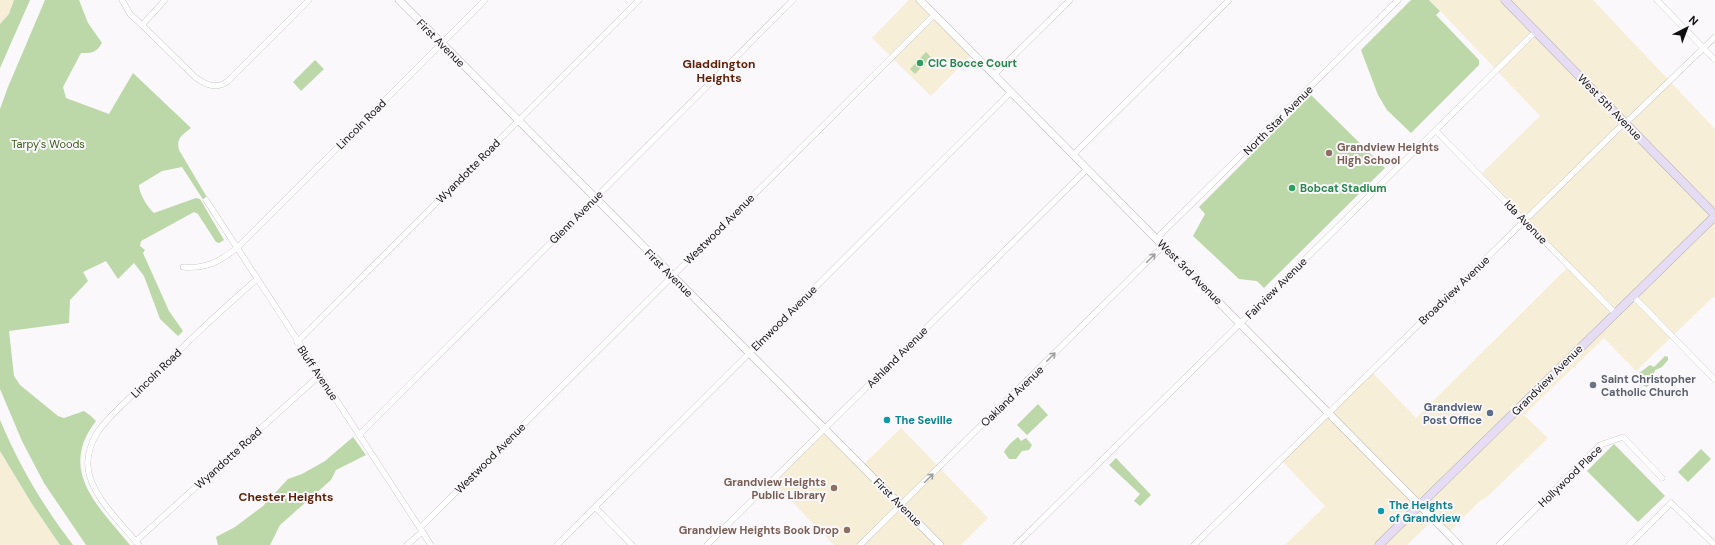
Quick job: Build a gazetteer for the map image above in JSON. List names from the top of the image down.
{
  "streets": {
    "main road": ["West 5th Avenue", "Grandview Avenue"],
    "street": [
      "First Avenue",
      "North Star Avenue",
      "Lincoln Road",
      "Wyandotte Road",
      "Glenn Avenue",
      "Ida Avenue",
      "Westwood Avenue",
      "West 3rd Avenue",
      "Fairview Avenue",
      "Broadview Avenue",
      "Elmwood Avenue",
      "Ashland Avenue",
      "Bluff Avenue",
      "Oakland Avenue",
      "Hollywood Place"
    ]
  },
  "crossings": [
    ["First Avenue", "Lincoln Road"],
    ["First Avenue", "Wyandotte Road"],
    ["First Avenue", "Glenn Avenue"],
    ["First Avenue", "Westwood Avenue"],
    ["First Avenue", "Elmwood Avenue"],
    ["First Avenue", "Ashland Avenue"],
    ["First Avenue", "Oakland Avenue"],
    ["West 5th Avenue", "Fairview Avenue"],
    ["West 5th Avenue", "Broadview Avenue"],
    ["West 5th Avenue", "Grandview Avenue"],
    ["North Star Avenue", "West 3rd Avenue"],
    ["Lincoln Road", "Wyandotte Road"],
    ["Lincoln Road", "Bluff Avenue"],
    ["Wyandotte Road", "Bluff Avenue"],
    ["Glenn Avenue", "Bluff Avenue"],
    ["Ida Avenue", "Fairview Avenue"],
    ["Ida Avenue", "Broadview Avenue"],
    ["Ida Avenue", "Grandview Avenue"],
    ["Westwood Avenue", "West 3rd Avenue"],
    ["Westwood Avenue", "Bluff Avenue"],
    ["West 3rd Avenue", "Fairview Avenue"],
    ["West 3rd Avenue", "Broadview Avenue"],
    ["West 3rd Avenue", "Elmwood Avenue"],
    ["West 3rd Avenue", "Ashland Avenue"],
    ["West 3rd Avenue", "Grandview Avenue"],
    ["West 3rd Avenue", "Oakland Avenue"]
  ],
  "one_way": ["Oakland Avenue"],
  "districts": ["Gladdington Heights", "Chester Heights"],
  "parks": ["Tarpy's Woods"],
  "places": [
    "CIC Bocce Court",
    "Grandview Heights High School",
    "Bobcat Stadium",
    "Saint Christopher Catholic Church",
    "Grandview Post Office",
    "The Seville",
    "Grandview Heights Public Library",
    "The Heights of Grandview",
    "Grandview Heights Book Drop"
  ],
  "north": "top right"
}
